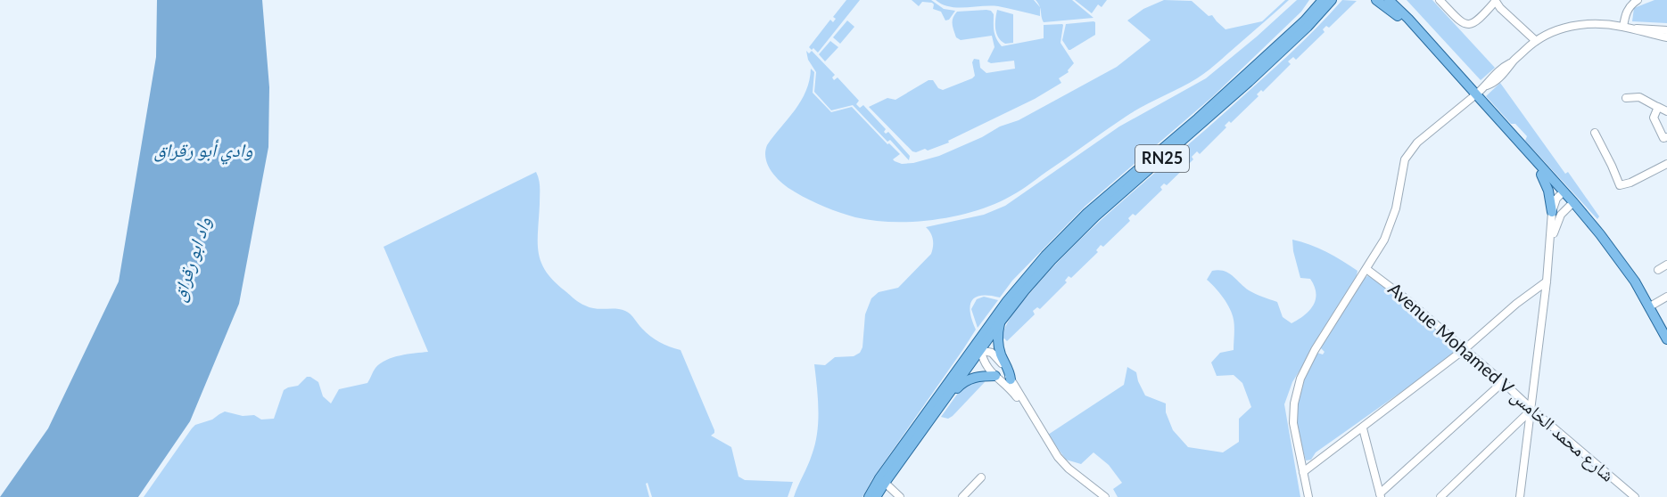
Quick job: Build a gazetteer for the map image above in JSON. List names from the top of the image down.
{
  "streets": {
    "main road": ["RN25"],
    "street": ["Avenue Mohamed V شارع محمد الخامس"]
  },
  "water": ["وادي أبو رقراق", "واد ابو رقراق"]
}
